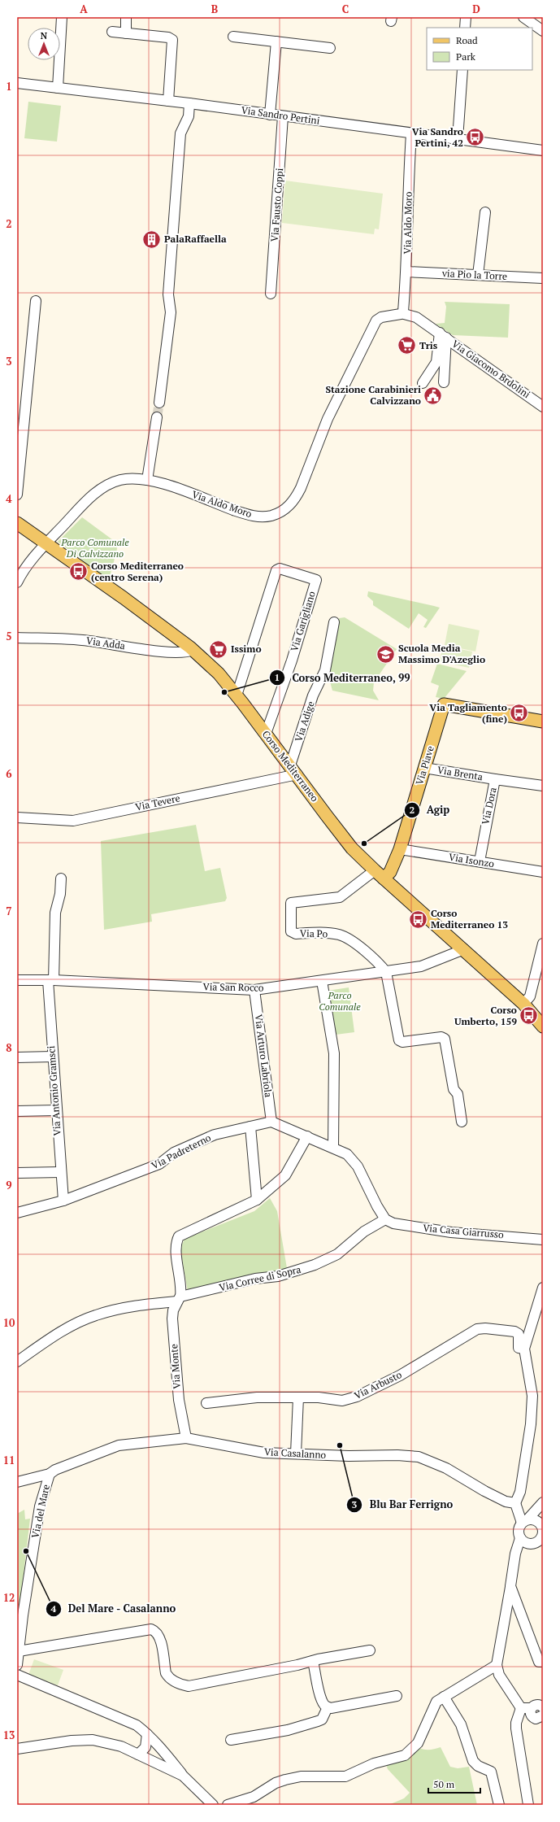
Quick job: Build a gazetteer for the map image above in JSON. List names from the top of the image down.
{
  "streets": {
    "main road": ["Via Piave", "Corso Mediterraneo"],
    "street": [
      "Via Sandro Pertini",
      "Via Fausto Coppi",
      "Via Aldo Moro",
      "via Pio la Torre",
      "Via Giacomo Brdolini",
      "Via Garigliano",
      "Via Adda",
      "Via Adige",
      "Via Brenta",
      "Via Tevere",
      "Via Dora",
      "Via Isonzo",
      "Via Po",
      "Via San Rocco",
      "Via Arturo Labriola",
      "Via Antonio Gramsci",
      "Via Padreterno",
      "Via Casa Giarrusso",
      "Via Corree di Sopra",
      "Via Monte",
      "Via Arbusto",
      "Via Casalanno",
      "Via del Mare"
    ]
  },
  "crossings": [
    ["Via Sandro Pertini", "Via Fausto Coppi"],
    ["Via Sandro Pertini", "Via Aldo Moro"],
    ["Via Aldo Moro", "via Pio la Torre"],
    ["Via Aldo Moro", "Via Giacomo Brdolini"],
    ["Via Aldo Moro", "Corso Mediterraneo"],
    ["Via Garigliano", "Corso Mediterraneo"],
    ["Via Adda", "Corso Mediterraneo"],
    ["Via Adige", "Corso Mediterraneo"],
    ["Via Adige", "Via Tevere"],
    ["Via Piave", "Corso Mediterraneo"],
    ["Via Piave", "Via Brenta"],
    ["Via Piave", "Via Isonzo"],
    ["Via Piave", "Via Po"],
    ["Corso Mediterraneo", "Via Tevere"],
    ["Corso Mediterraneo", "Via Po"],
    ["Corso Mediterraneo", "Via San Rocco"],
    ["Via Brenta", "Via Dora"],
    ["Via Dora", "Via Isonzo"],
    ["Via Po", "Via San Rocco"],
    ["Via San Rocco", "Via Arturo Labriola"],
    ["Via San Rocco", "Via Antonio Gramsci"],
    ["Via Arturo Labriola", "Via Padreterno"],
    ["Via Antonio Gramsci", "Via Padreterno"],
    ["Via Casa Giarrusso", "Via Corree di Sopra"],
    ["Via Corree di Sopra", "Via Monte"],
    ["Via Monte", "Via Casalanno"],
    ["Via Casalanno", "Via del Mare"]
  ],
  "parks": ["Parco Comunale Di Calvizzano", "Parco Comunale"],
  "places": {
    "bus stop": [
      "Via Sandro Pertini, 42",
      "Corso Mediterraneo (centro Serena)",
      "Via Tagliamento (fine)",
      "Corso Mediterraneo 13",
      "Corso Umberto, 159"
    ],
    "building": ["PalaRaffaella"],
    "supermarket": ["Tris", "Issimo"],
    "public building": ["Stazione Carabinieri Calvizzano"],
    "school or university": ["Scuola Media Massimo D'Azeglio"],
    "other": [
      "Corso Mediterraneo, 99",
      "Agip",
      "Blu Bar Ferrigno",
      "Del Mare - Casalanno"
    ]
  },
  "legend": ["Road", "Park"],
  "scale_bar": "50 m",
  "north": "top",
  "grid": {
    "columns": [
      "A",
      "B",
      "C",
      "D"
    ],
    "rows": [
      "1",
      "2",
      "3",
      "4",
      "5",
      "6",
      "7",
      "8",
      "9",
      "10",
      "11",
      "12",
      "13"
    ]
  }
}
